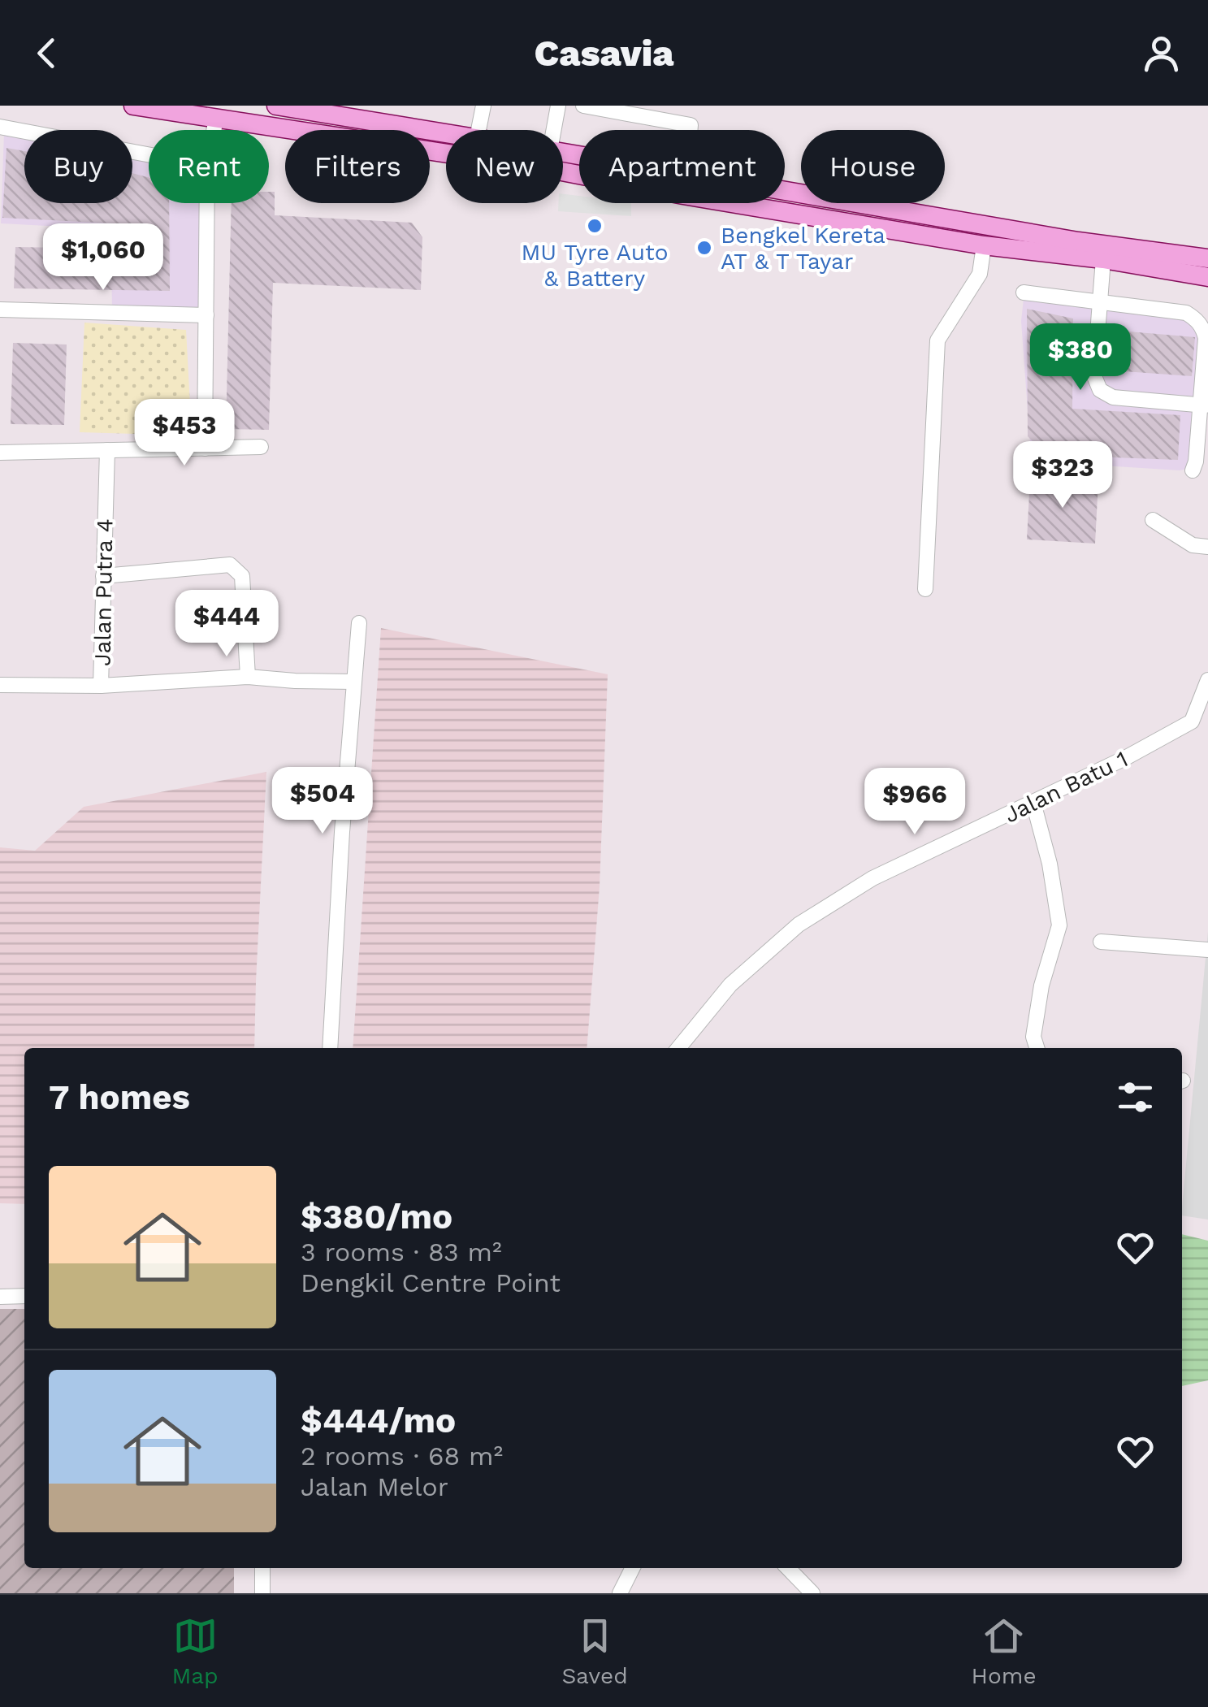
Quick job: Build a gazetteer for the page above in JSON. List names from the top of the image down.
{
  "streets": {
    "street": ["Jalan Putra 4", "Jalan Batu 1"]
  },
  "places": ["MU Tyre Auto & Battery", "Bengkel Kereta AT & T Tayar"],
  "page": {
    "header": "Casavia",
    "chip": [
      "Buy",
      "Rent",
      "Filters",
      "New",
      "Apartment",
      "House"
    ],
    "price": [
      "$1,060",
      "$380",
      "$453",
      "$323",
      "$444",
      "$504",
      "$966"
    ],
    "heading": "7 homes",
    "list": [
      {
        "name": "$380/mo",
        "note": "3 rooms · 83 m² · Dengkil Centre Point"
      },
      {
        "name": "$444/mo",
        "note": "2 rooms · 68 m² · Jalan Melor"
      }
    ],
    "tabs": ["Map", "Saved", "Home"]
  }
}
